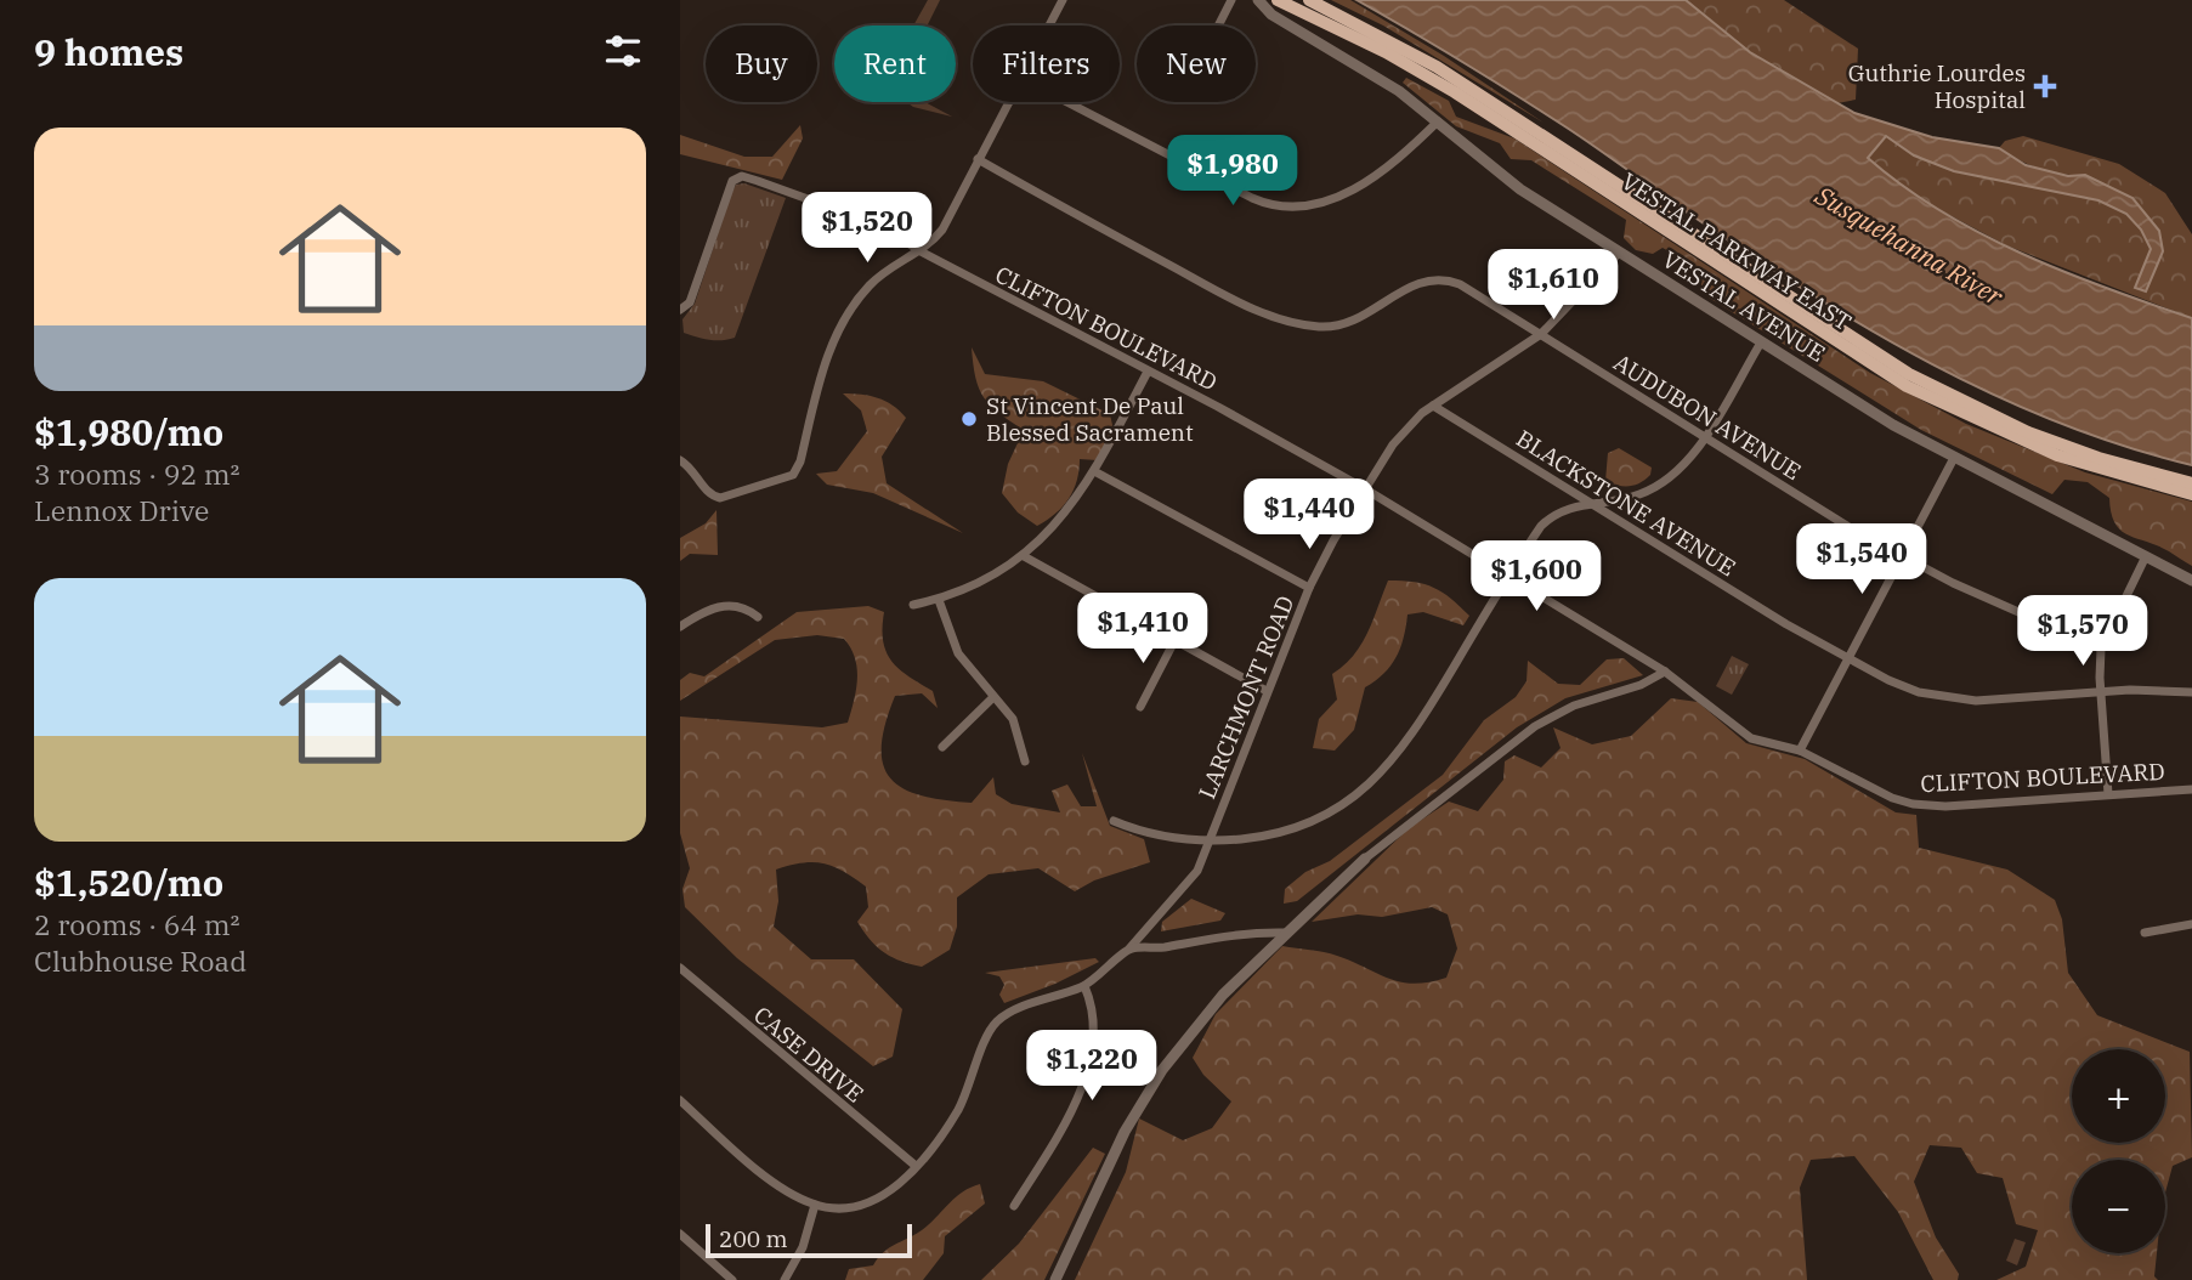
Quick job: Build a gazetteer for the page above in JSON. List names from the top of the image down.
{
  "streets": {
    "main road": ["VESTAL PARKWAY EAST"],
    "street": [
      "VESTAL AVENUE",
      "CLIFTON BOULEVARD",
      "AUDUBON AVENUE",
      "BLACKSTONE AVENUE",
      "LARCHMONT ROAD",
      "CASE DRIVE"
    ]
  },
  "crossings": [
    ["VESTAL AVENUE", "LARCHMONT ROAD"],
    ["CLIFTON BOULEVARD", "LARCHMONT ROAD"],
    ["AUDUBON AVENUE", "LARCHMONT ROAD"],
    ["BLACKSTONE AVENUE", "LARCHMONT ROAD"],
    ["LARCHMONT ROAD", "CASE DRIVE"]
  ],
  "water": ["Susquehanna River"],
  "places": {
    "health": ["Guthrie Lourdes Hospital"],
    "other": ["St Vincent De Paul Blessed Sacrament"]
  },
  "scale_bar": "200 m",
  "page": {
    "heading": "9 homes",
    "chip": [
      "Buy",
      "Rent",
      "Filters",
      "New"
    ],
    "list": [
      {
        "name": "$1,980/mo",
        "note": "3 rooms · 92 m² · Lennox Drive"
      },
      {
        "name": "$1,520/mo",
        "note": "2 rooms · 64 m² · Clubhouse Road"
      }
    ],
    "price": [
      "$1,980",
      "$1,520",
      "$1,610",
      "$1,440",
      "$1,540",
      "$1,600",
      "$1,410",
      "$1,570",
      "$1,220"
    ],
    "map_buttons": ["+", "−"],
    "scale": "200 m"
  }
}
